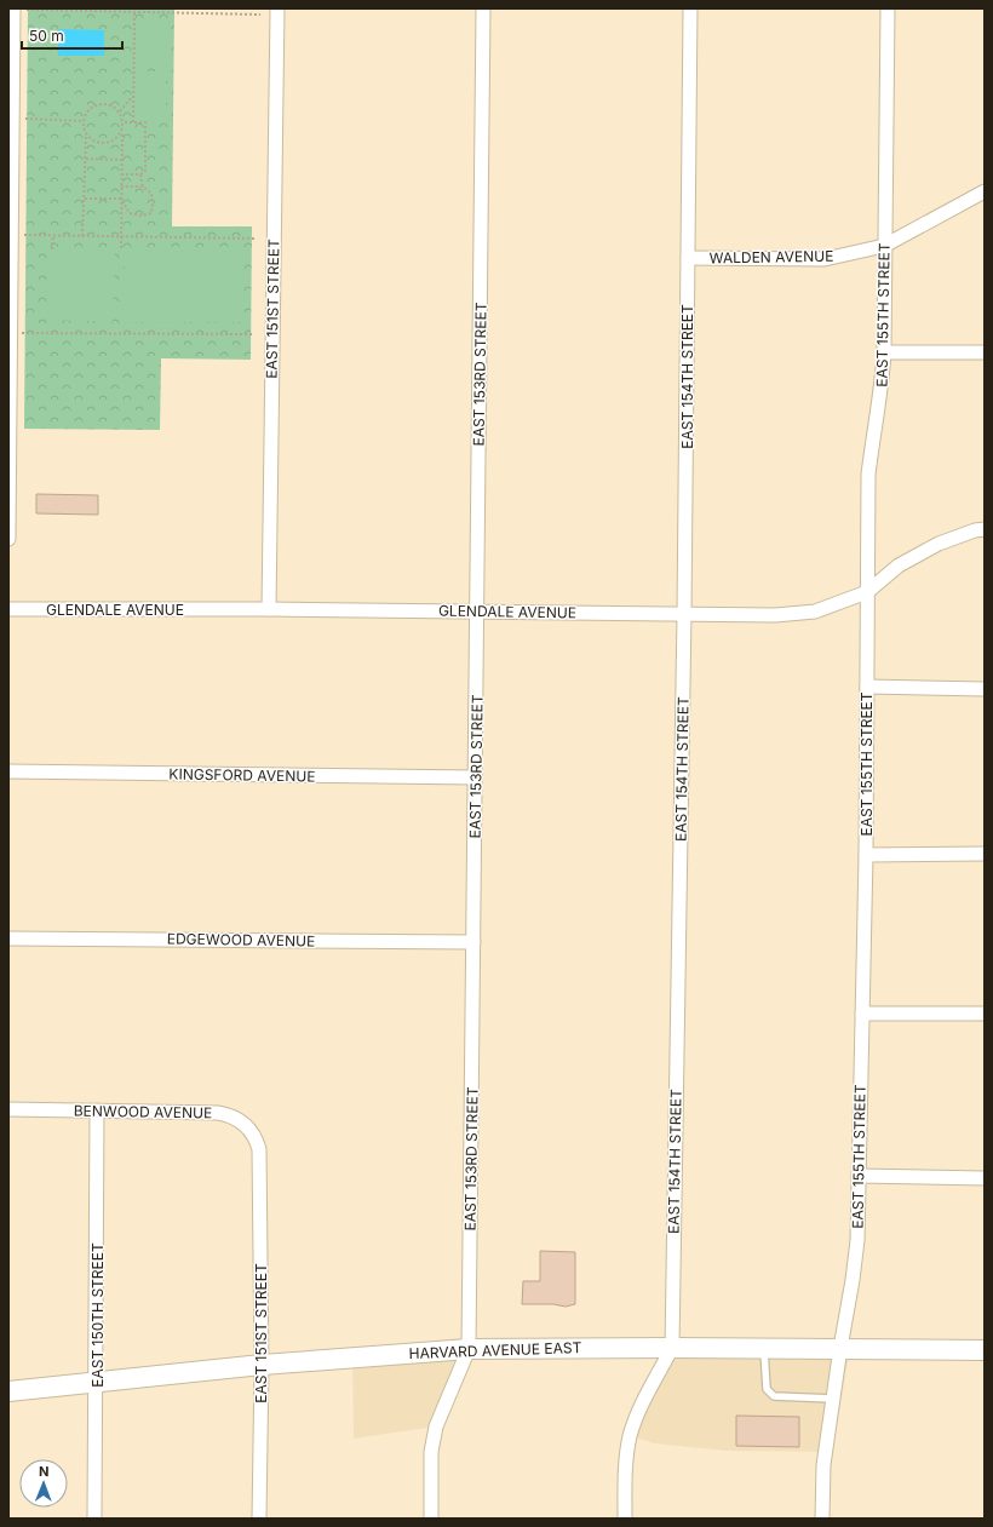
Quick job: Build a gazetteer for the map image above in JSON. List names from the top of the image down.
{
  "streets": {
    "main road": ["HARVARD AVENUE EAST"],
    "street": [
      "WALDEN AVENUE",
      "EAST 151ST STREET",
      "EAST 155TH STREET",
      "EAST 153RD STREET",
      "EAST 154TH STREET",
      "GLENDALE AVENUE",
      "KINGSFORD AVENUE",
      "EDGEWOOD AVENUE",
      "BENWOOD AVENUE",
      "EAST 150TH STREET"
    ]
  },
  "crossings": [
    ["WALDEN AVENUE", "EAST 155TH STREET"],
    ["WALDEN AVENUE", "EAST 154TH STREET"],
    ["EAST 151ST STREET", "GLENDALE AVENUE"],
    ["EAST 151ST STREET", "BENWOOD AVENUE"],
    ["EAST 151ST STREET", "HARVARD AVENUE EAST"],
    ["EAST 155TH STREET", "GLENDALE AVENUE"],
    ["EAST 155TH STREET", "HARVARD AVENUE EAST"],
    ["EAST 153RD STREET", "GLENDALE AVENUE"],
    ["EAST 153RD STREET", "KINGSFORD AVENUE"],
    ["EAST 153RD STREET", "EDGEWOOD AVENUE"],
    ["EAST 153RD STREET", "HARVARD AVENUE EAST"],
    ["EAST 154TH STREET", "GLENDALE AVENUE"],
    ["EAST 154TH STREET", "HARVARD AVENUE EAST"],
    ["BENWOOD AVENUE", "EAST 150TH STREET"],
    ["EAST 150TH STREET", "HARVARD AVENUE EAST"]
  ],
  "scale_bar": "50 m",
  "north": "top"
}
